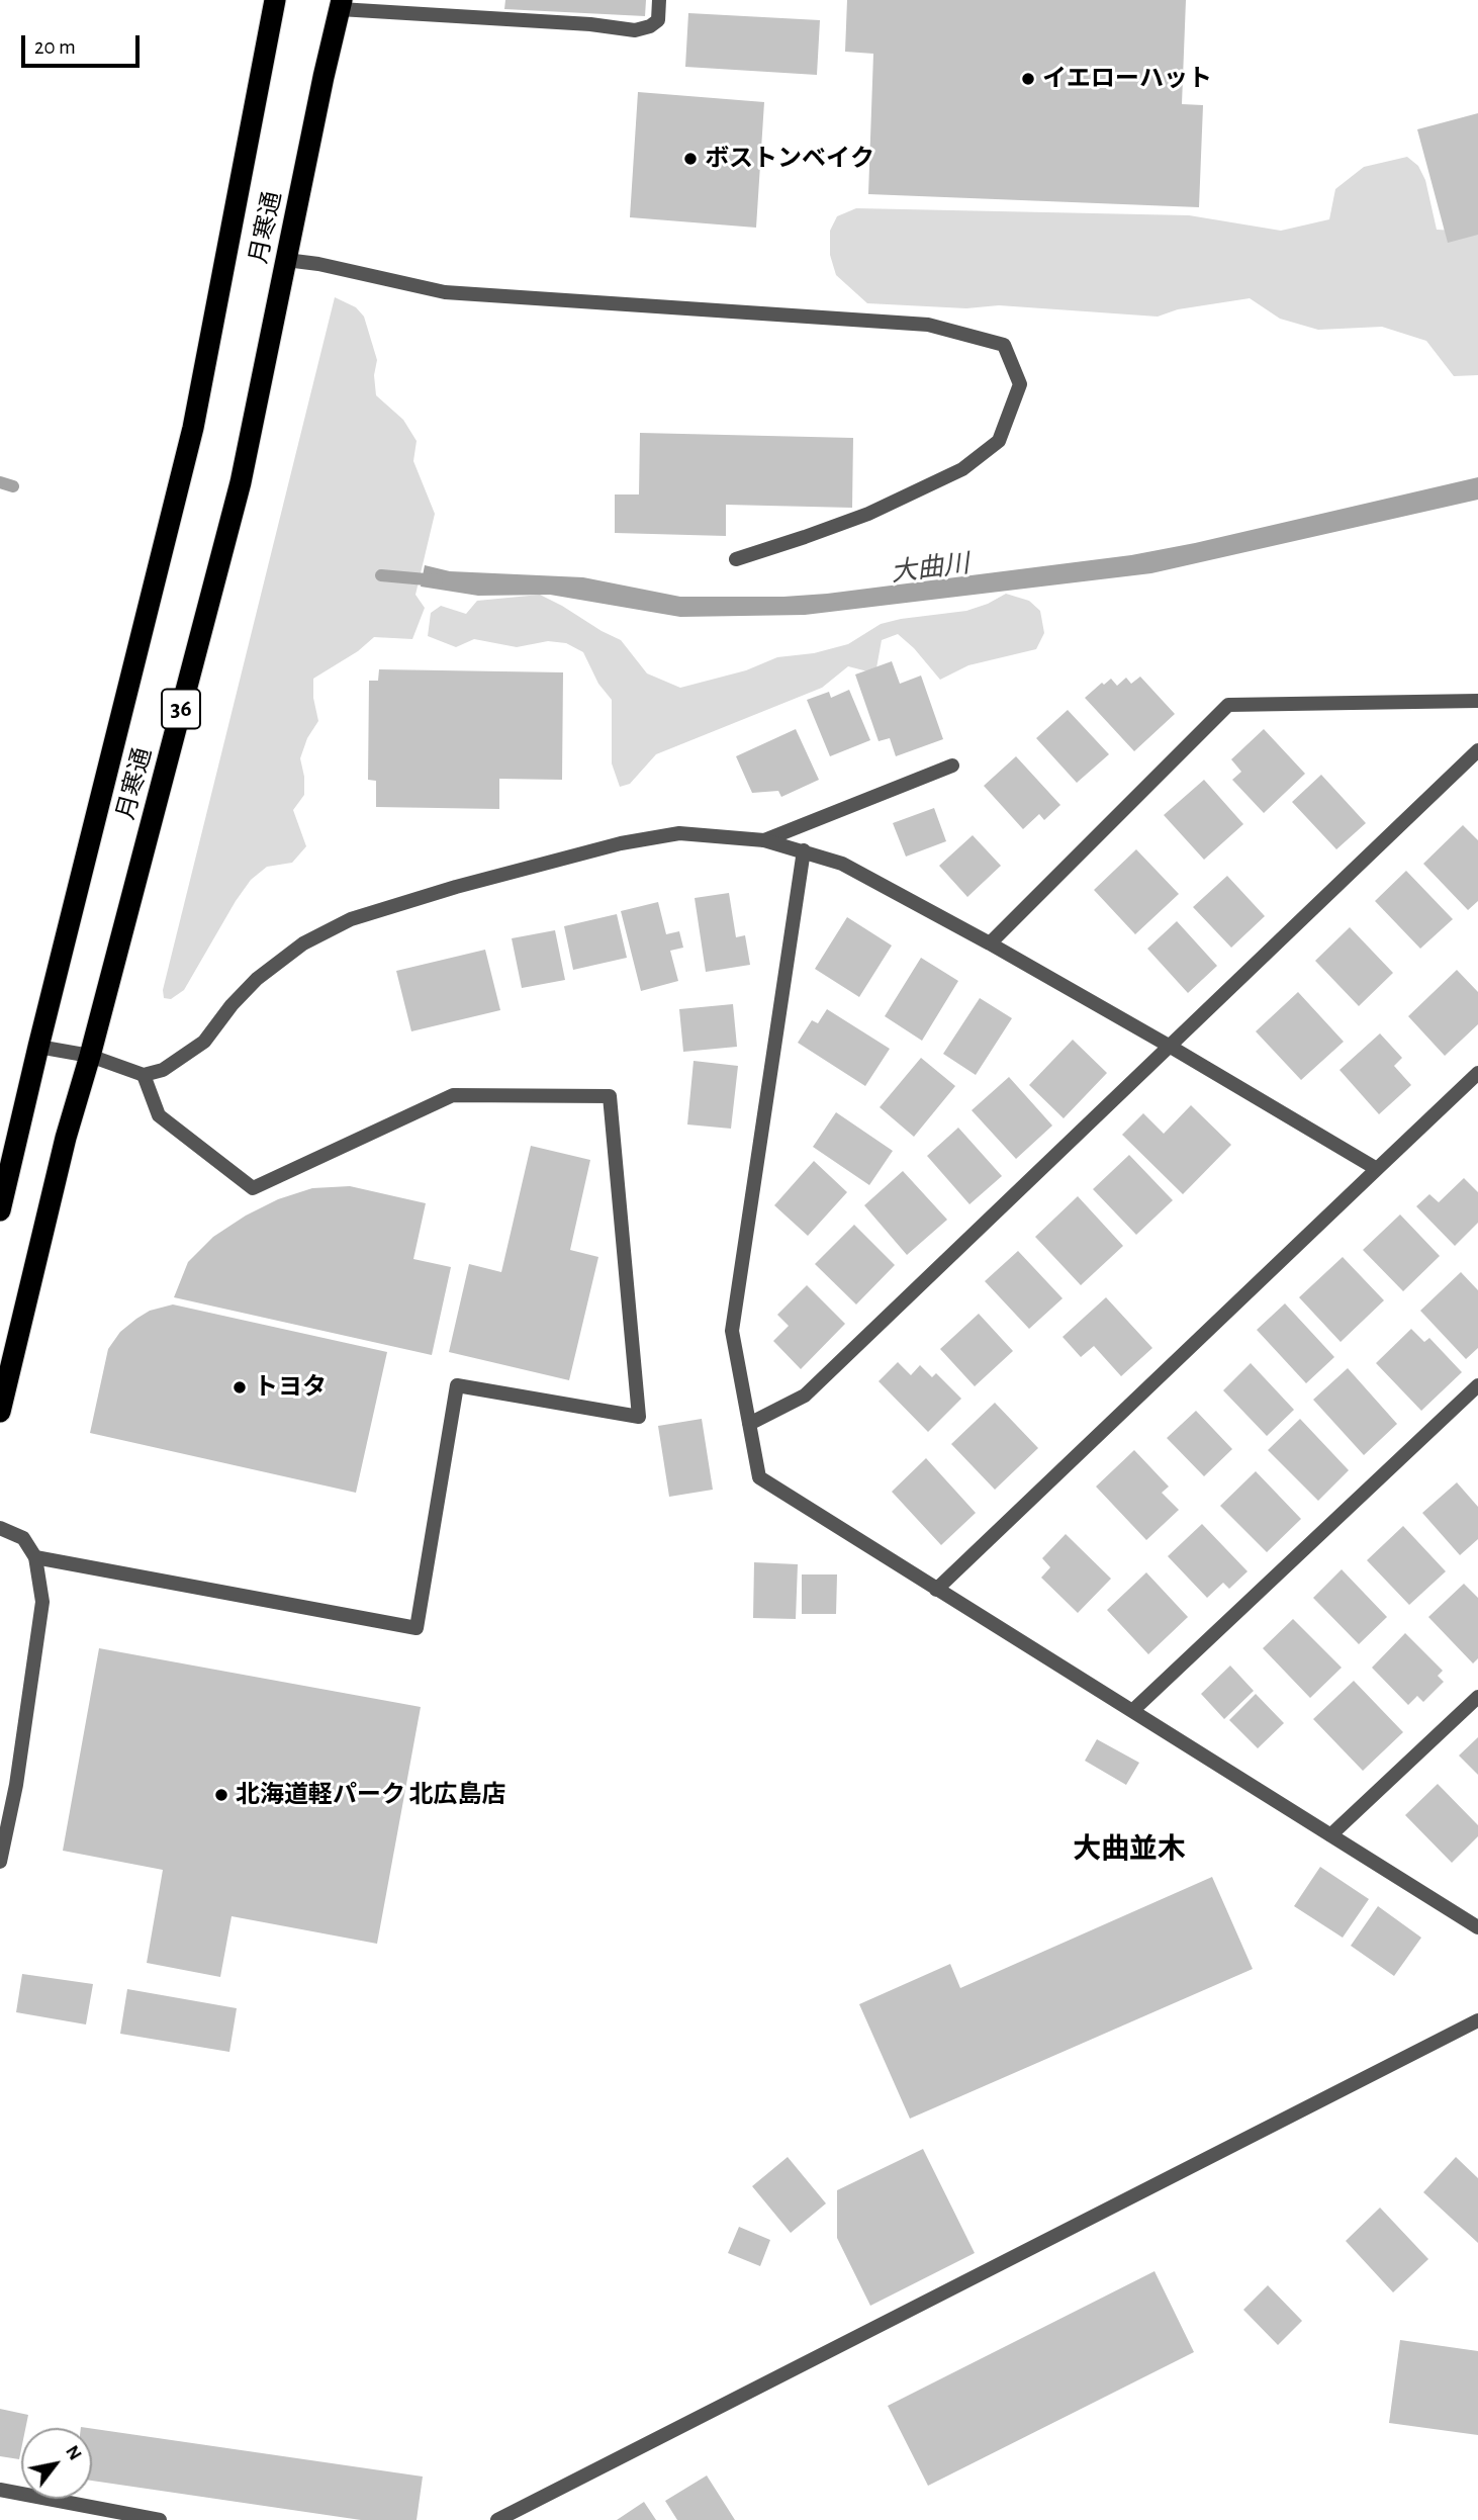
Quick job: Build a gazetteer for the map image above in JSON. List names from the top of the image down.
{
  "streets": {
    "highway": ["月寒通", "36"]
  },
  "districts": ["大曲並木"],
  "water": ["大曲川"],
  "places": [
    "イエローハット",
    "ボストンベイク",
    "トヨタ",
    "北海道軽パーク 北広島店"
  ],
  "scale_bar": "20 m",
  "north": "top right"
}
